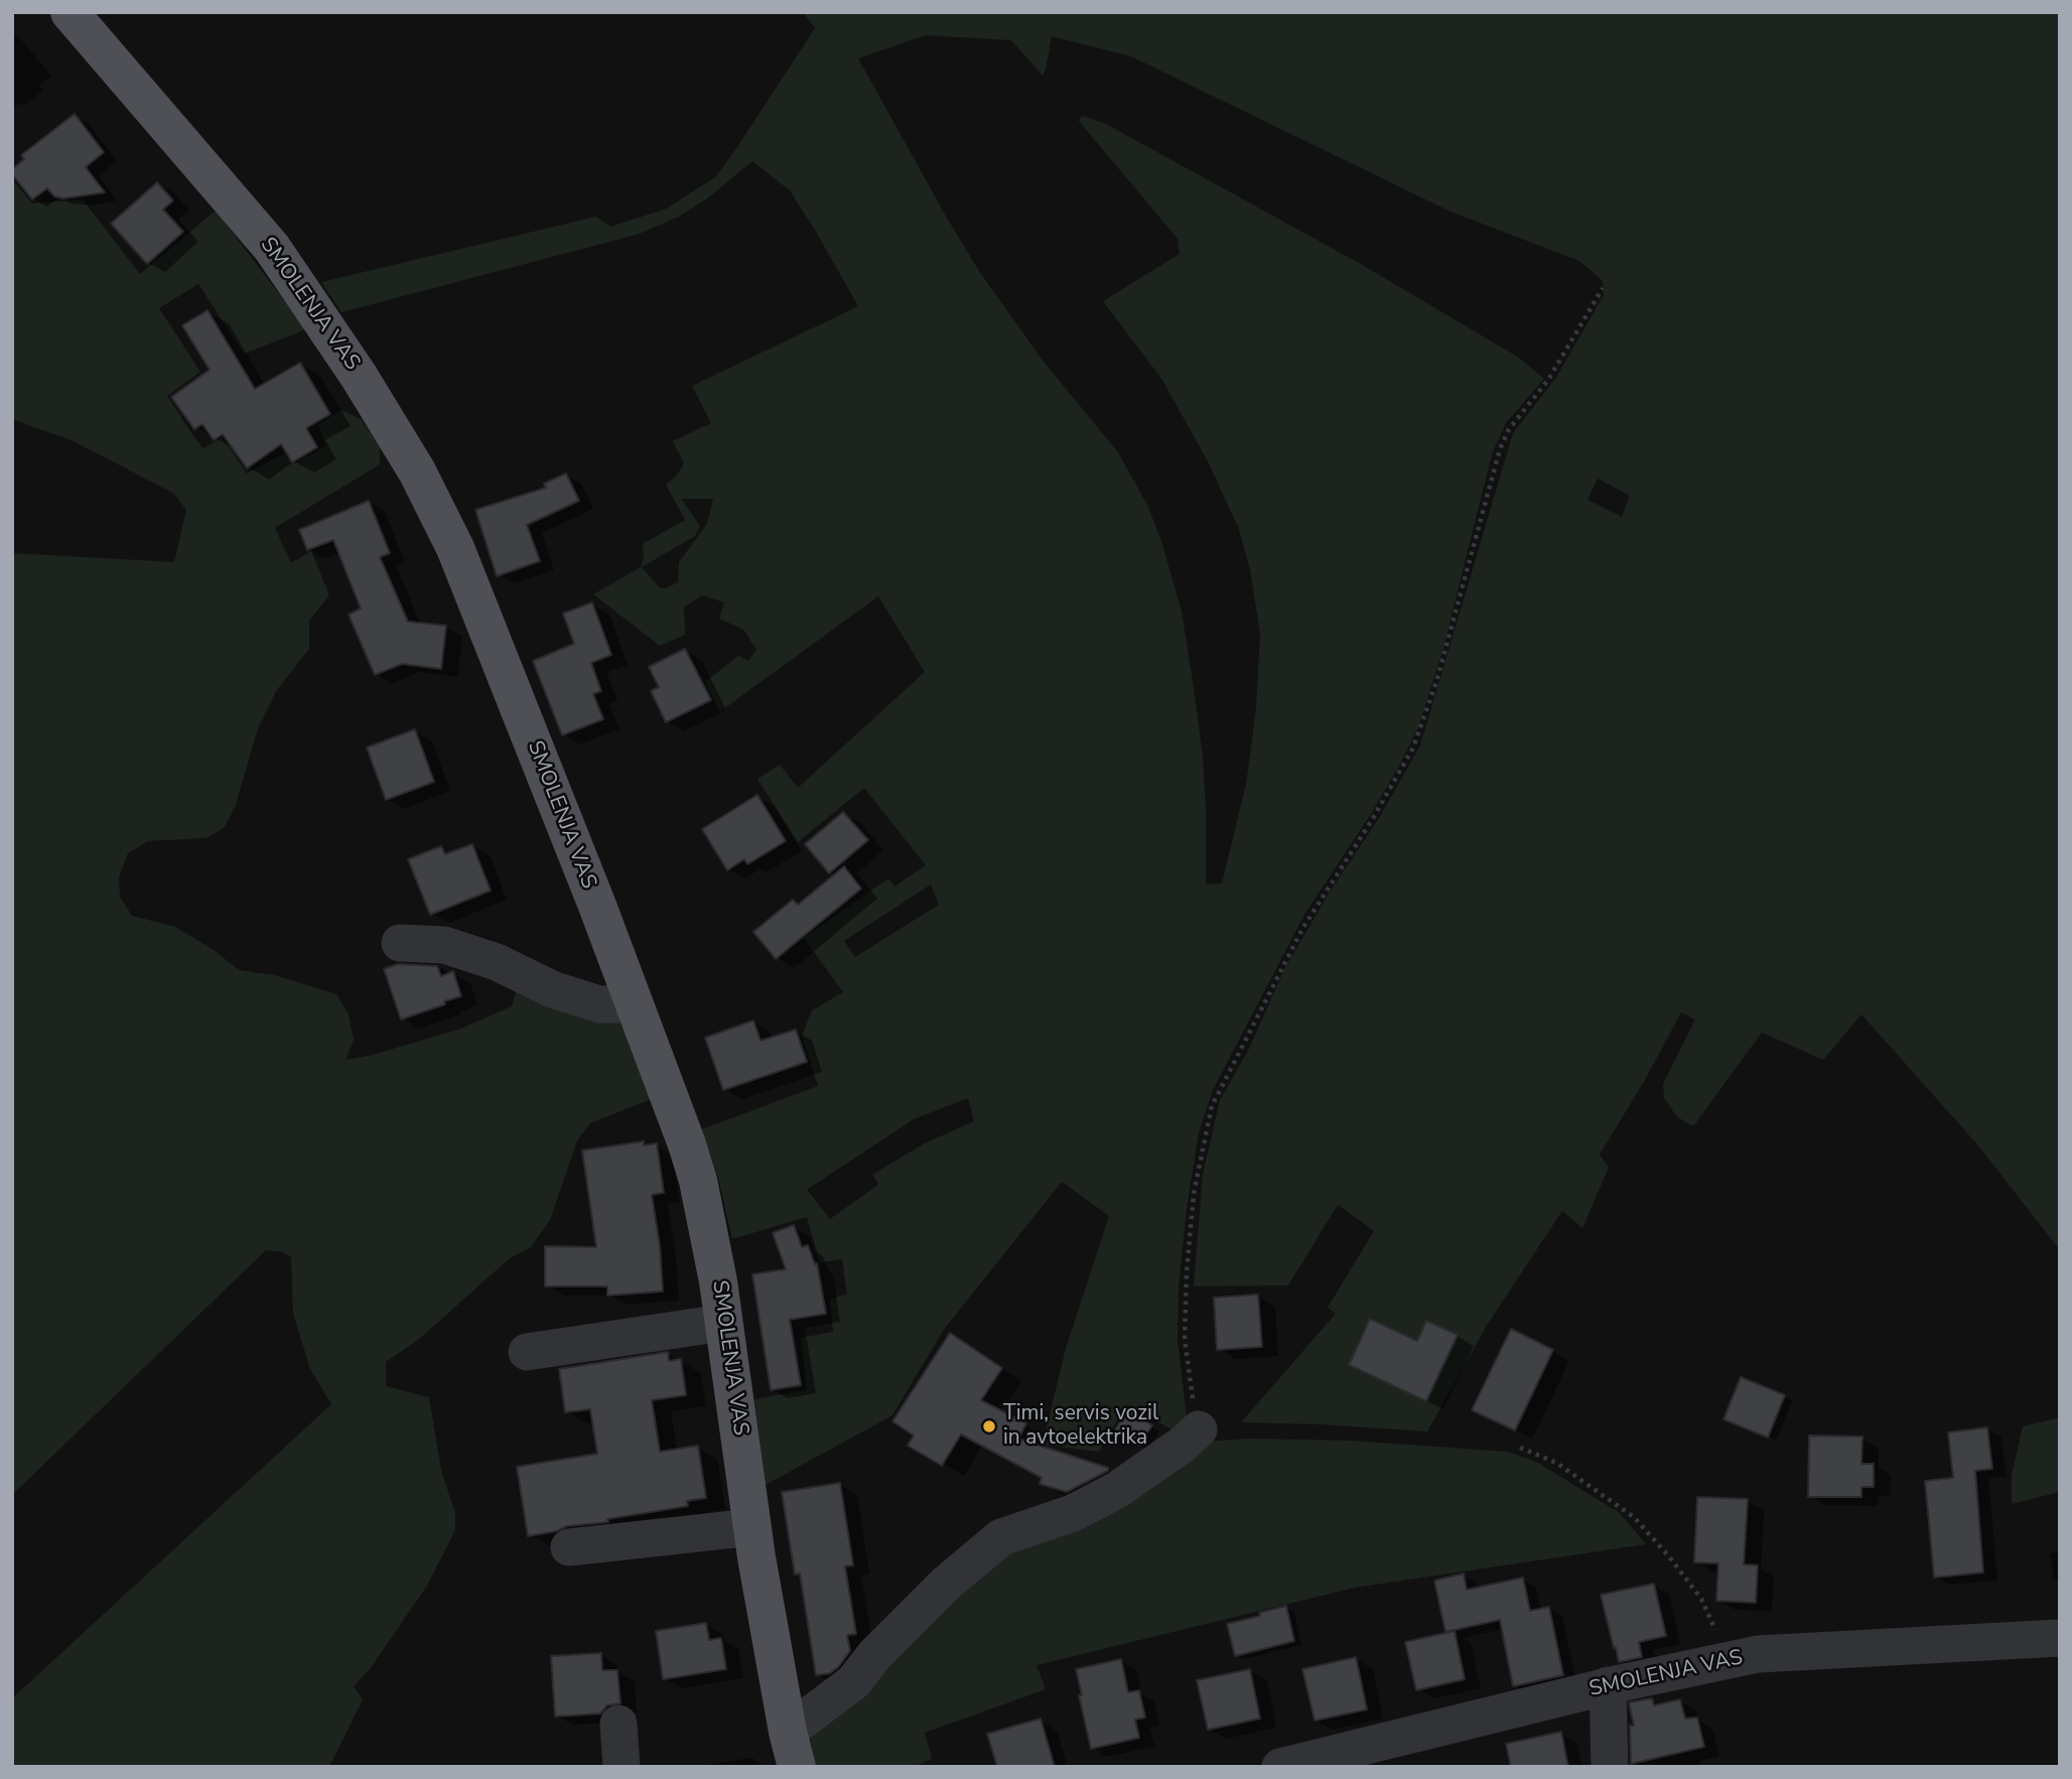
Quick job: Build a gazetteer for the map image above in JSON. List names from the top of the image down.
{
  "streets": {
    "main road": ["SMOLENJA VAS"]
  },
  "places": ["Timi, servis vozil in avtoelektrika"]
}
